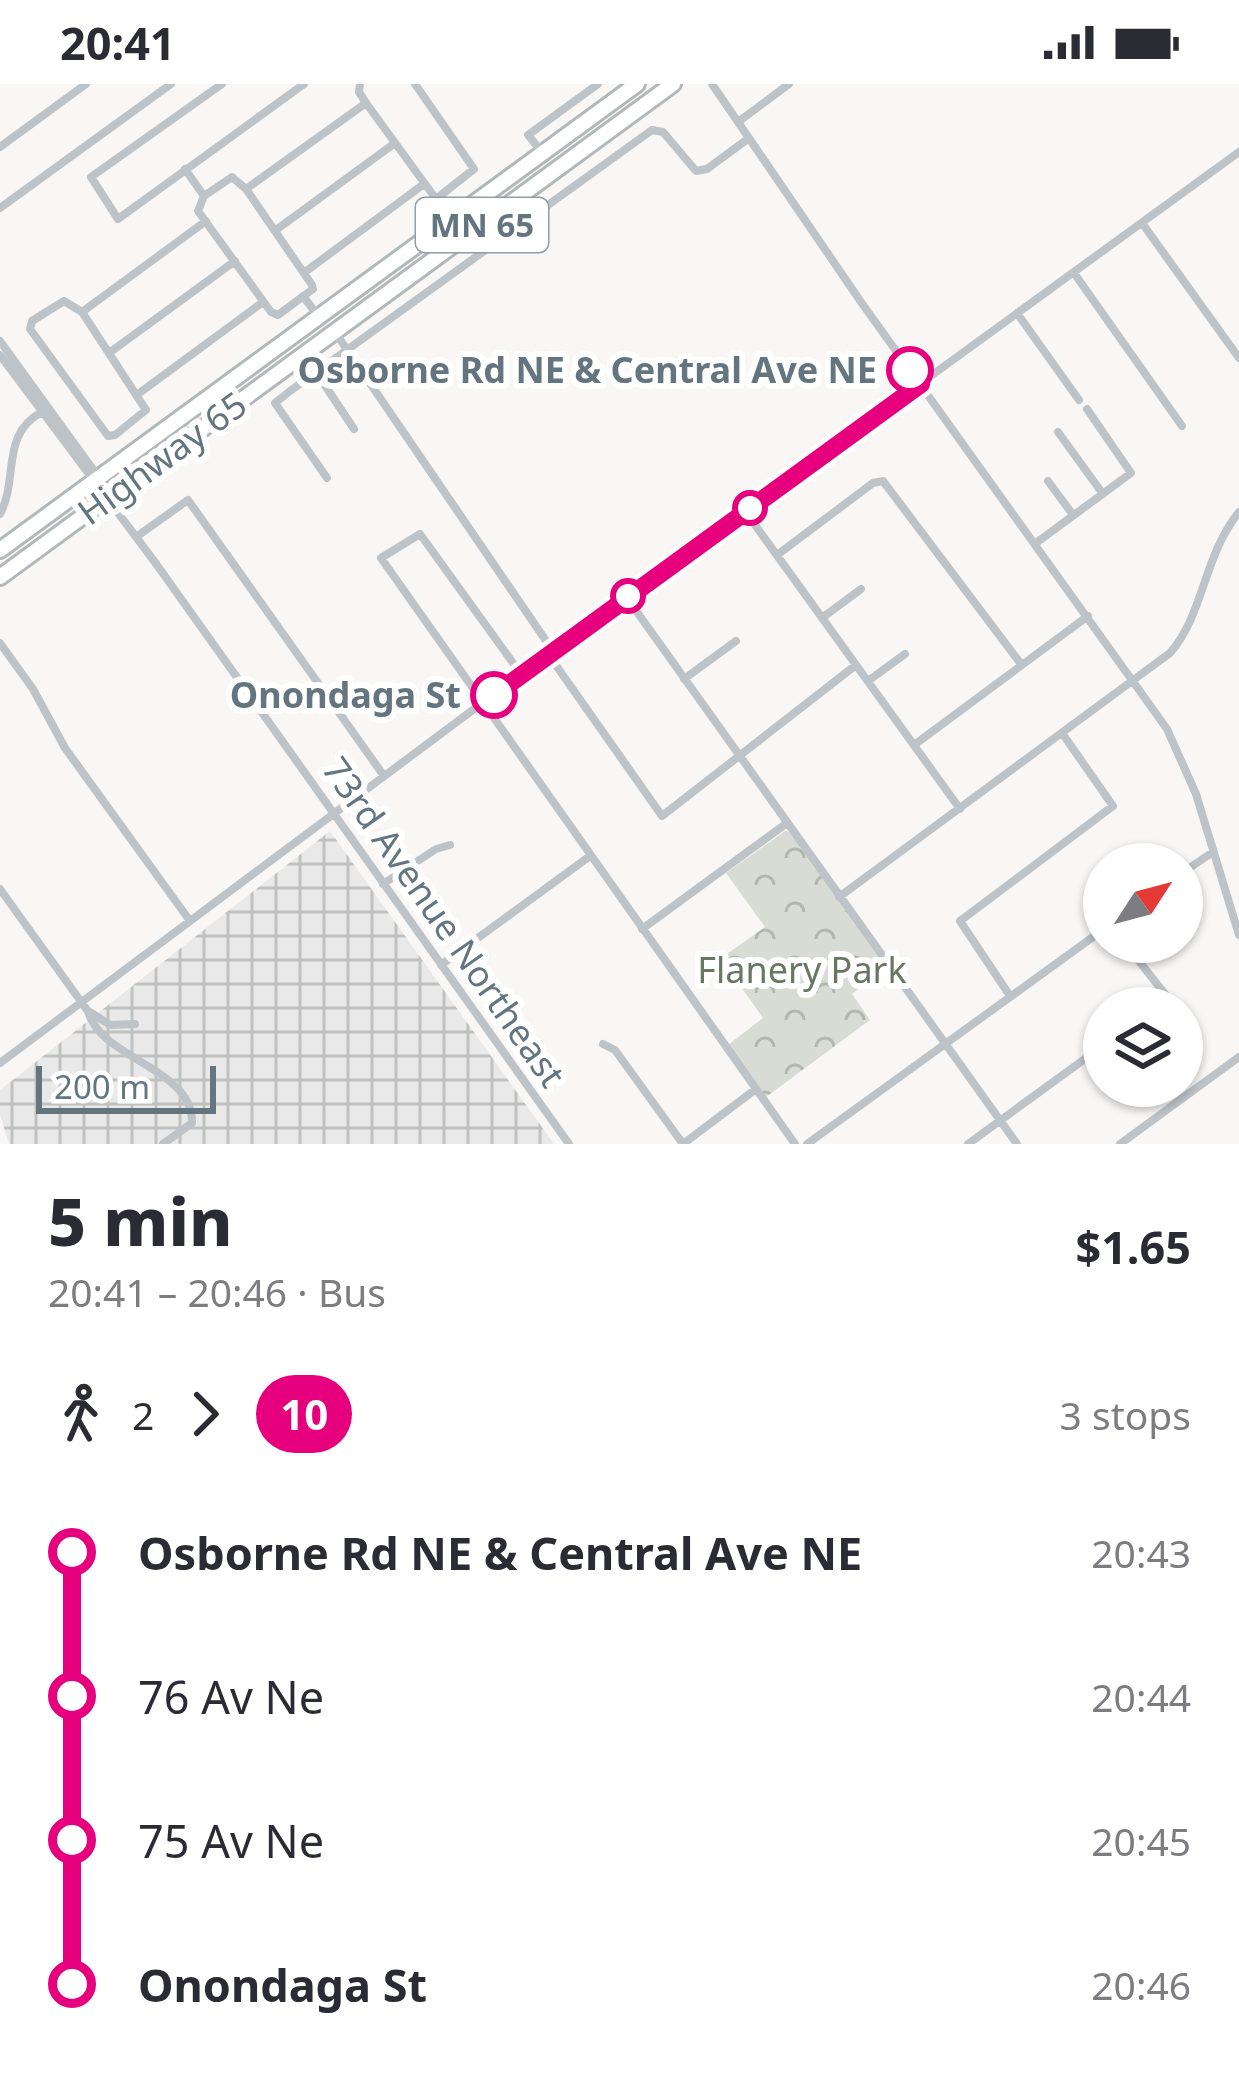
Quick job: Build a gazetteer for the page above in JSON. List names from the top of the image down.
{
  "streets": {
    "highway": ["MN 65", "Highway 65"],
    "street": ["73rd Avenue Northeast"]
  },
  "crossings": [
    ["Highway 65", "73rd Avenue Northeast"]
  ],
  "parks": ["Flanery Park"],
  "places": ["Osborne Rd NE & Central Ave NE", "Onondaga St"],
  "lines": ["bus line 10"],
  "scale_bar": "200 m",
  "north": "top right",
  "page": {
    "status": "20:41",
    "scale": "200 m",
    "heading": ["5 min", "20:41 – 20:46 · Bus", "$1.65"],
    "legs": ["2", "10", "3 stops"],
    "list": [
      {
        "name": "Osborne Rd NE & Central Ave NE",
        "value": "20:43"
      },
      {
        "name": "76 Av Ne",
        "value": "20:44"
      },
      {
        "name": "75 Av Ne",
        "value": "20:45"
      },
      {
        "name": "Onondaga St",
        "value": "20:46"
      }
    ]
  }
}
